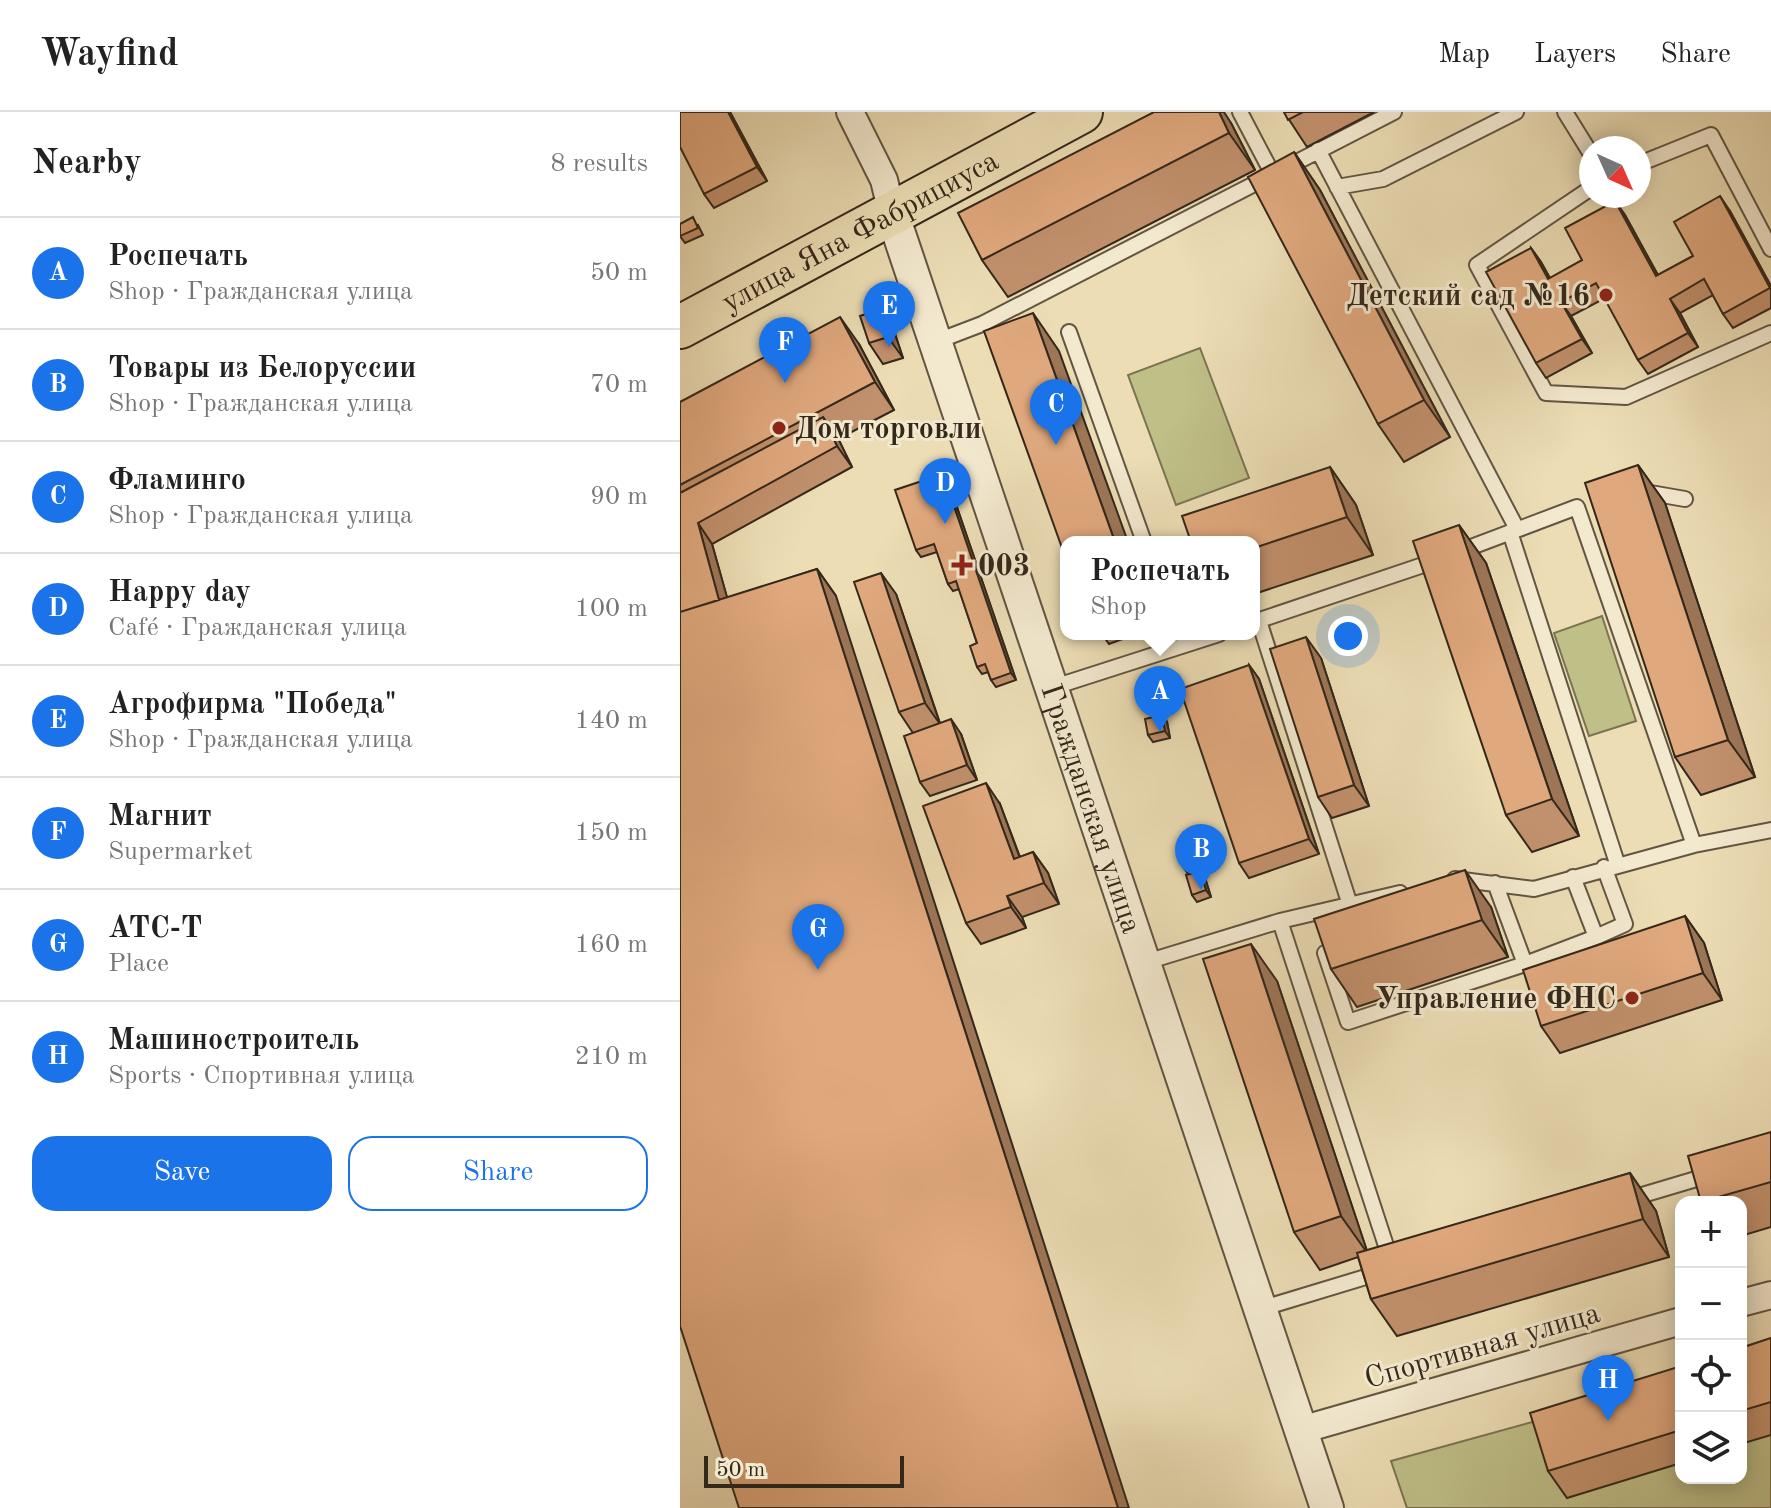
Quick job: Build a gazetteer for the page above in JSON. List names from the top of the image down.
{
  "streets": {
    "main road": ["улица Яна Фабрициуса"],
    "street": ["Гражданская улица", "Спортивная улица"]
  },
  "crossings": [
    ["улица Яна Фабрициуса", "Гражданская улица"],
    ["Гражданская улица", "Спортивная улица"]
  ],
  "places": {
    "other": ["Детский сад №16", "Дом торговли", "Управление ФНС"],
    "health": ["003"]
  },
  "scale_bar": "50 m",
  "north": "bottom right",
  "page": {
    "header": "Wayfind",
    "nav": ["Map", "Layers", "Share"],
    "heading": ["Nearby", "8 results"],
    "list": [
      {
        "mark": "A",
        "name": "Роспечать",
        "note": "Shop · Гражданская улица",
        "value": "50 m"
      },
      {
        "mark": "B",
        "name": "Товары из Белоруссии",
        "note": "Shop · Гражданская улица",
        "value": "70 m"
      },
      {
        "mark": "C",
        "name": "Фламинго",
        "note": "Shop · Гражданская улица",
        "value": "90 m"
      },
      {
        "mark": "D",
        "name": "Happy day",
        "note": "Café · Гражданская улица",
        "value": "100 m"
      },
      {
        "mark": "E",
        "name": "Агрофирма \"Победа\"",
        "note": "Shop · Гражданская улица",
        "value": "140 m"
      },
      {
        "mark": "F",
        "name": "Магнит",
        "note": "Supermarket",
        "value": "150 m"
      },
      {
        "mark": "G",
        "name": "ATC-T",
        "note": "Place",
        "value": "160 m"
      },
      {
        "mark": "H",
        "name": "Машиностроитель",
        "note": "Sports · Спортивная улица",
        "value": "210 m"
      }
    ],
    "pins": [
      "E",
      "F",
      "C",
      "D",
      "A",
      "B",
      "G",
      "H"
    ],
    "popup": ["Роспечать", "Shop"],
    "buttons": ["Save", "Share"],
    "map_buttons": ["+", "−"],
    "scale": "50 m"
  }
}
